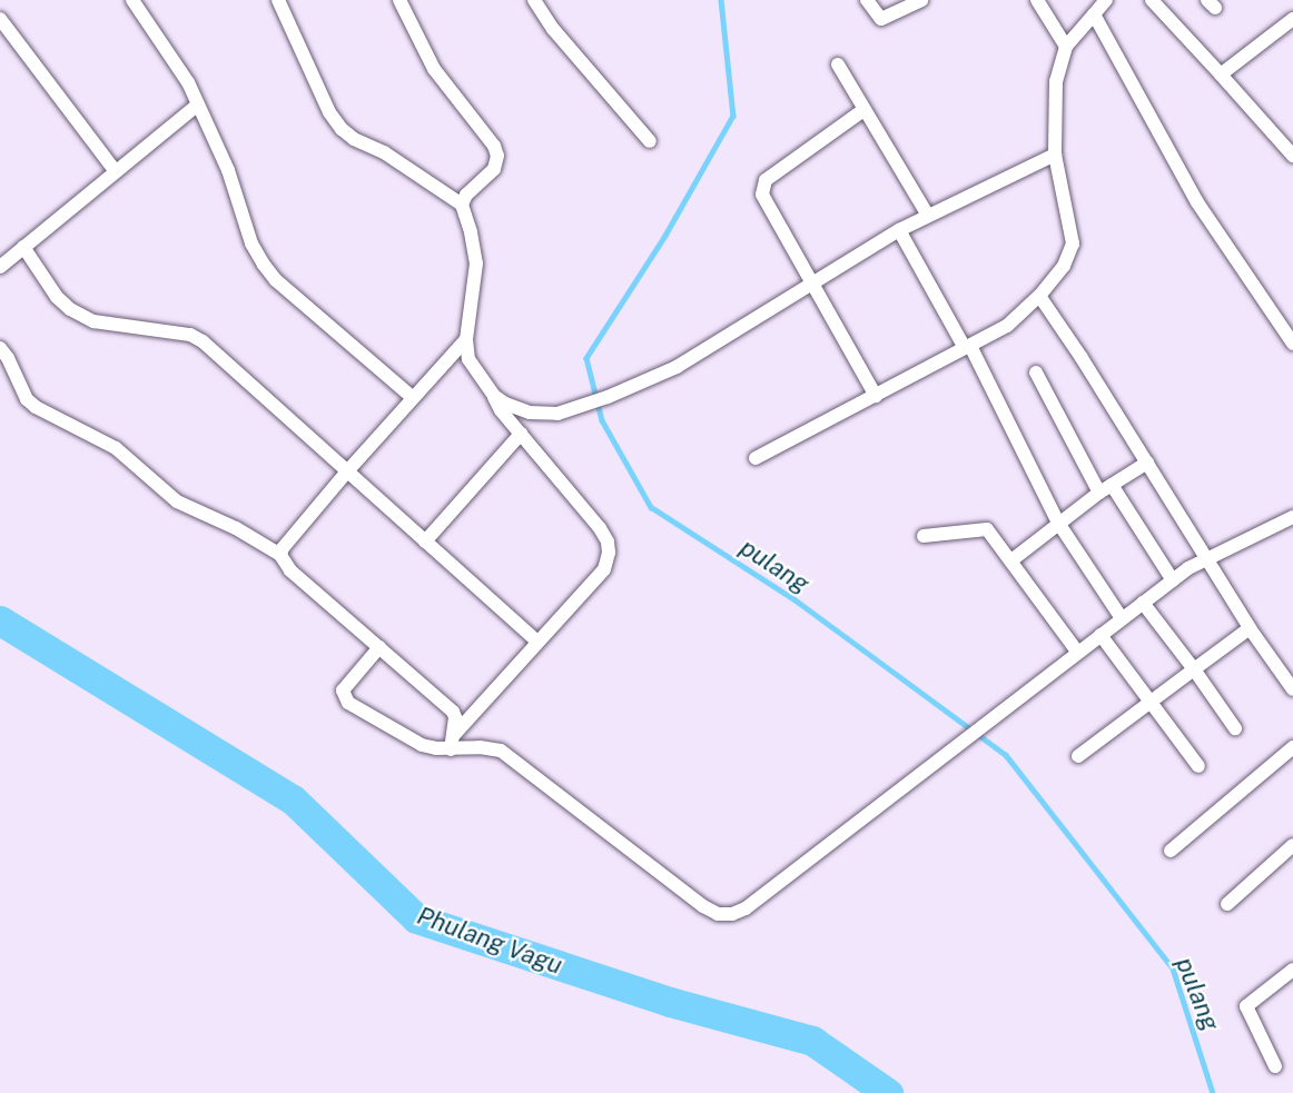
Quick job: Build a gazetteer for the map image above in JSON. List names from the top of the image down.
{
  "water": ["pulang", "Phulang Vagu"]
}
